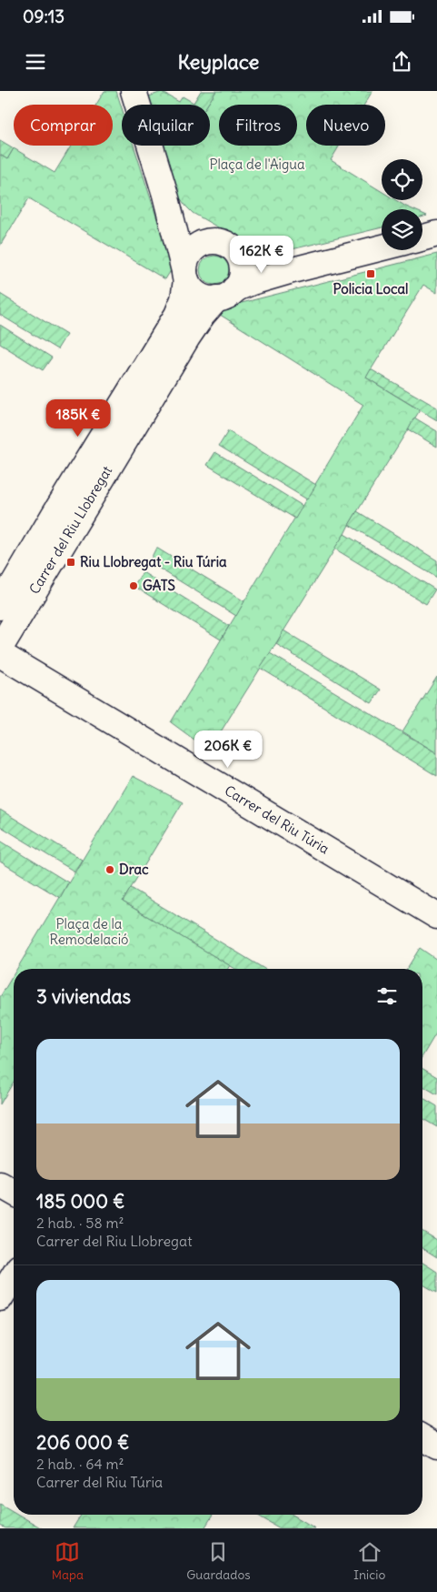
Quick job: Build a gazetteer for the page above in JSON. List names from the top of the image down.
{
  "streets": {
    "street": ["Carrer del Riu Llobregat", "Carrer del Riu Túria"]
  },
  "parks": ["Plaça de l'Aigua", "Plaça de la Remodelació"],
  "places": {
    "transit": ["Policia Local", "Riu Llobregat - Riu Túria"],
    "other": ["GATS", "Drac"]
  },
  "page": {
    "status": "09:13",
    "header": "Keyplace",
    "chip": [
      "Comprar",
      "Alquilar",
      "Filtros",
      "Nuevo"
    ],
    "price": ["162K €", "185K €", "206K €"],
    "heading": "3 viviendas",
    "list": [
      {
        "name": "185 000 €",
        "note": "2 hab. · 58 m² · Carrer del Riu Llobregat"
      },
      {
        "name": "206 000 €",
        "note": "2 hab. · 64 m² · Carrer del Riu Túria"
      }
    ],
    "tabs": ["Mapa", "Guardados", "Inicio"]
  }
}
